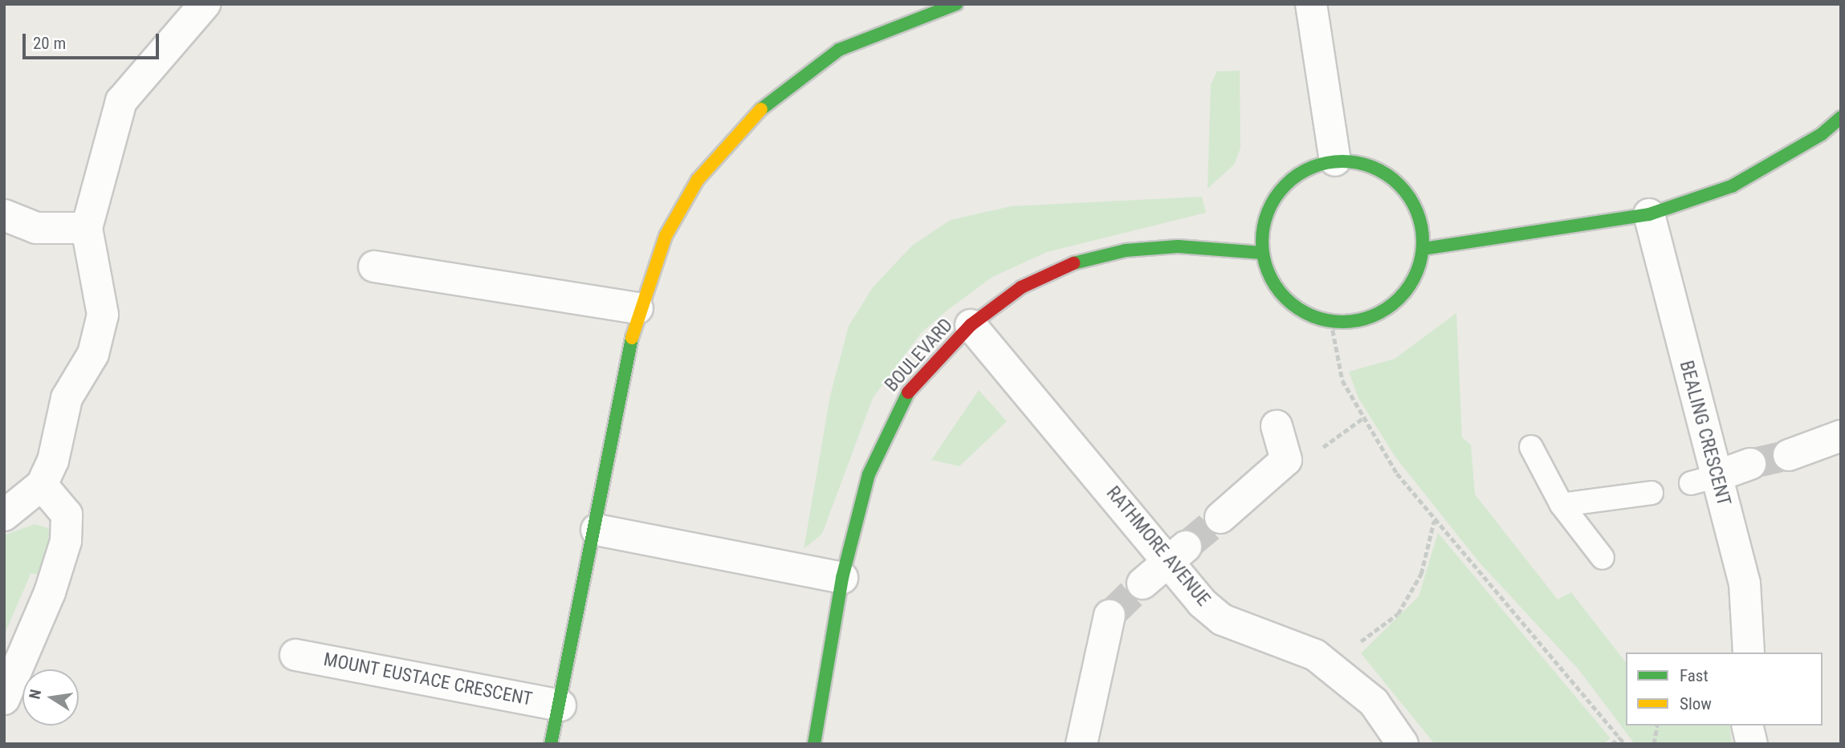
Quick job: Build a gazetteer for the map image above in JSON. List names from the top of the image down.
{
  "streets": {
    "street": [
      "BOULEVARD",
      "BEALING CRESCENT",
      "RATHMORE AVENUE",
      "MOUNT EUSTACE CRESCENT"
    ]
  },
  "crossings": [
    ["BOULEVARD", "RATHMORE AVENUE"]
  ],
  "legend": ["Fast", "Slow"],
  "scale_bar": "20 m",
  "north": "left"
}
